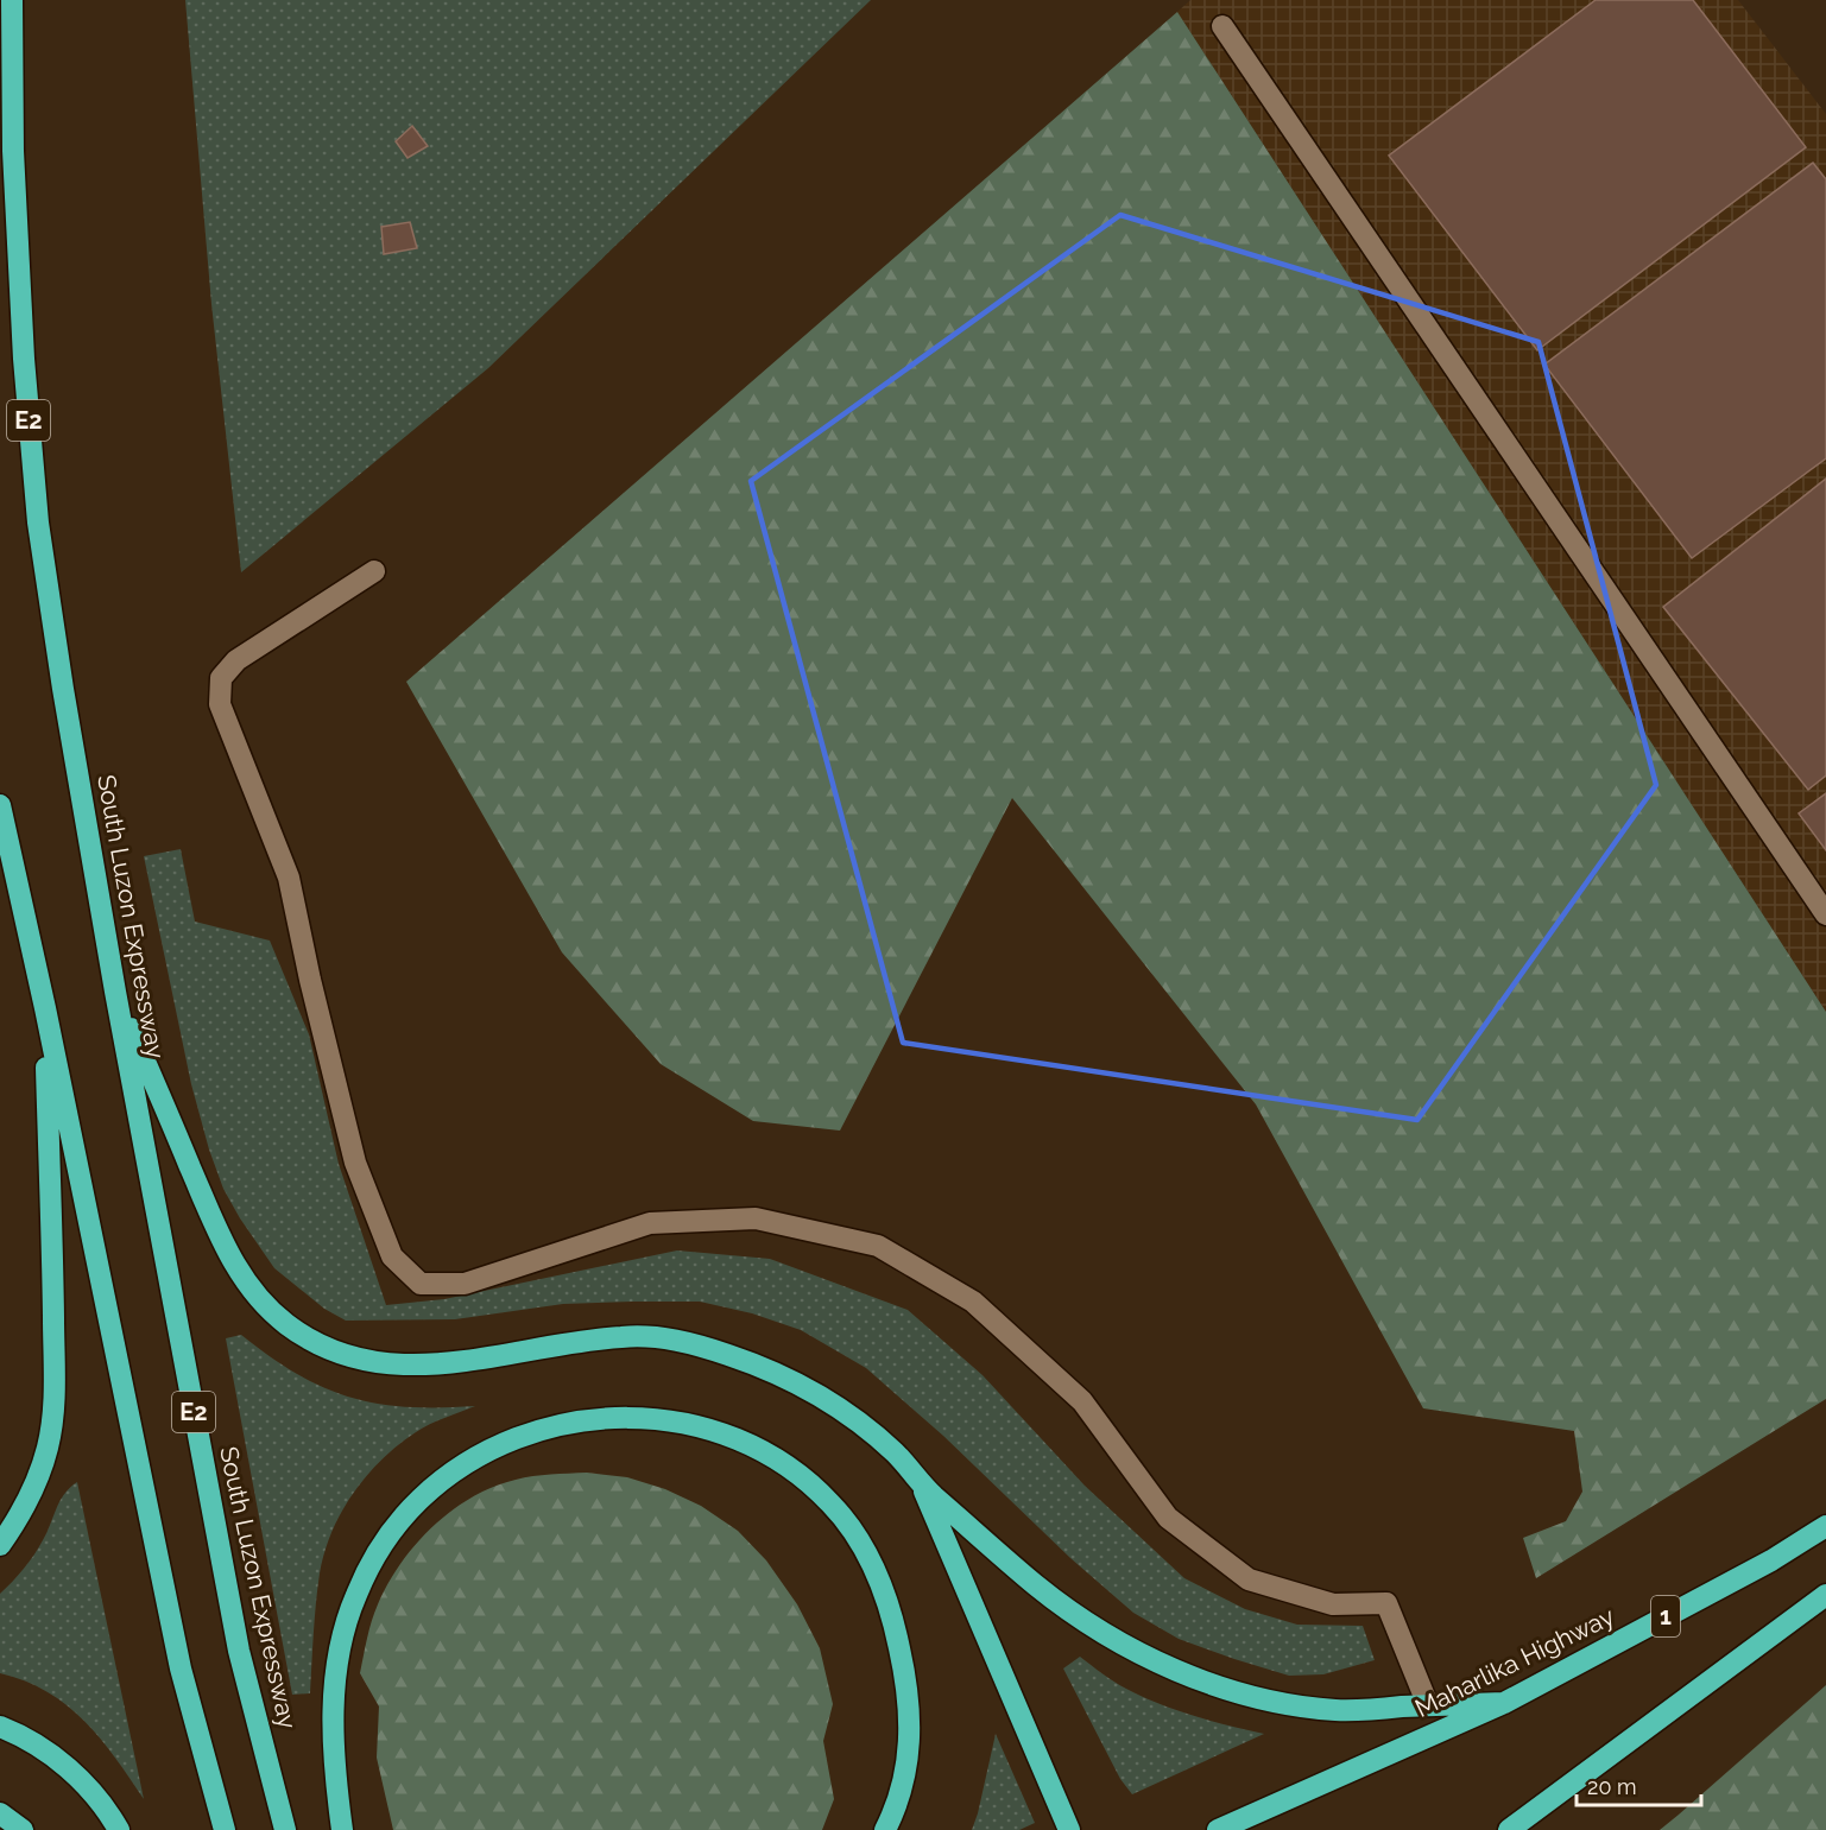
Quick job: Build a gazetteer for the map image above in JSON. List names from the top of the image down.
{
  "streets": {
    "highway": [
      "E2",
      "South Luzon Expressway",
      "1",
      "Maharlika Highway"
    ]
  },
  "scale_bar": "20 m"
}
